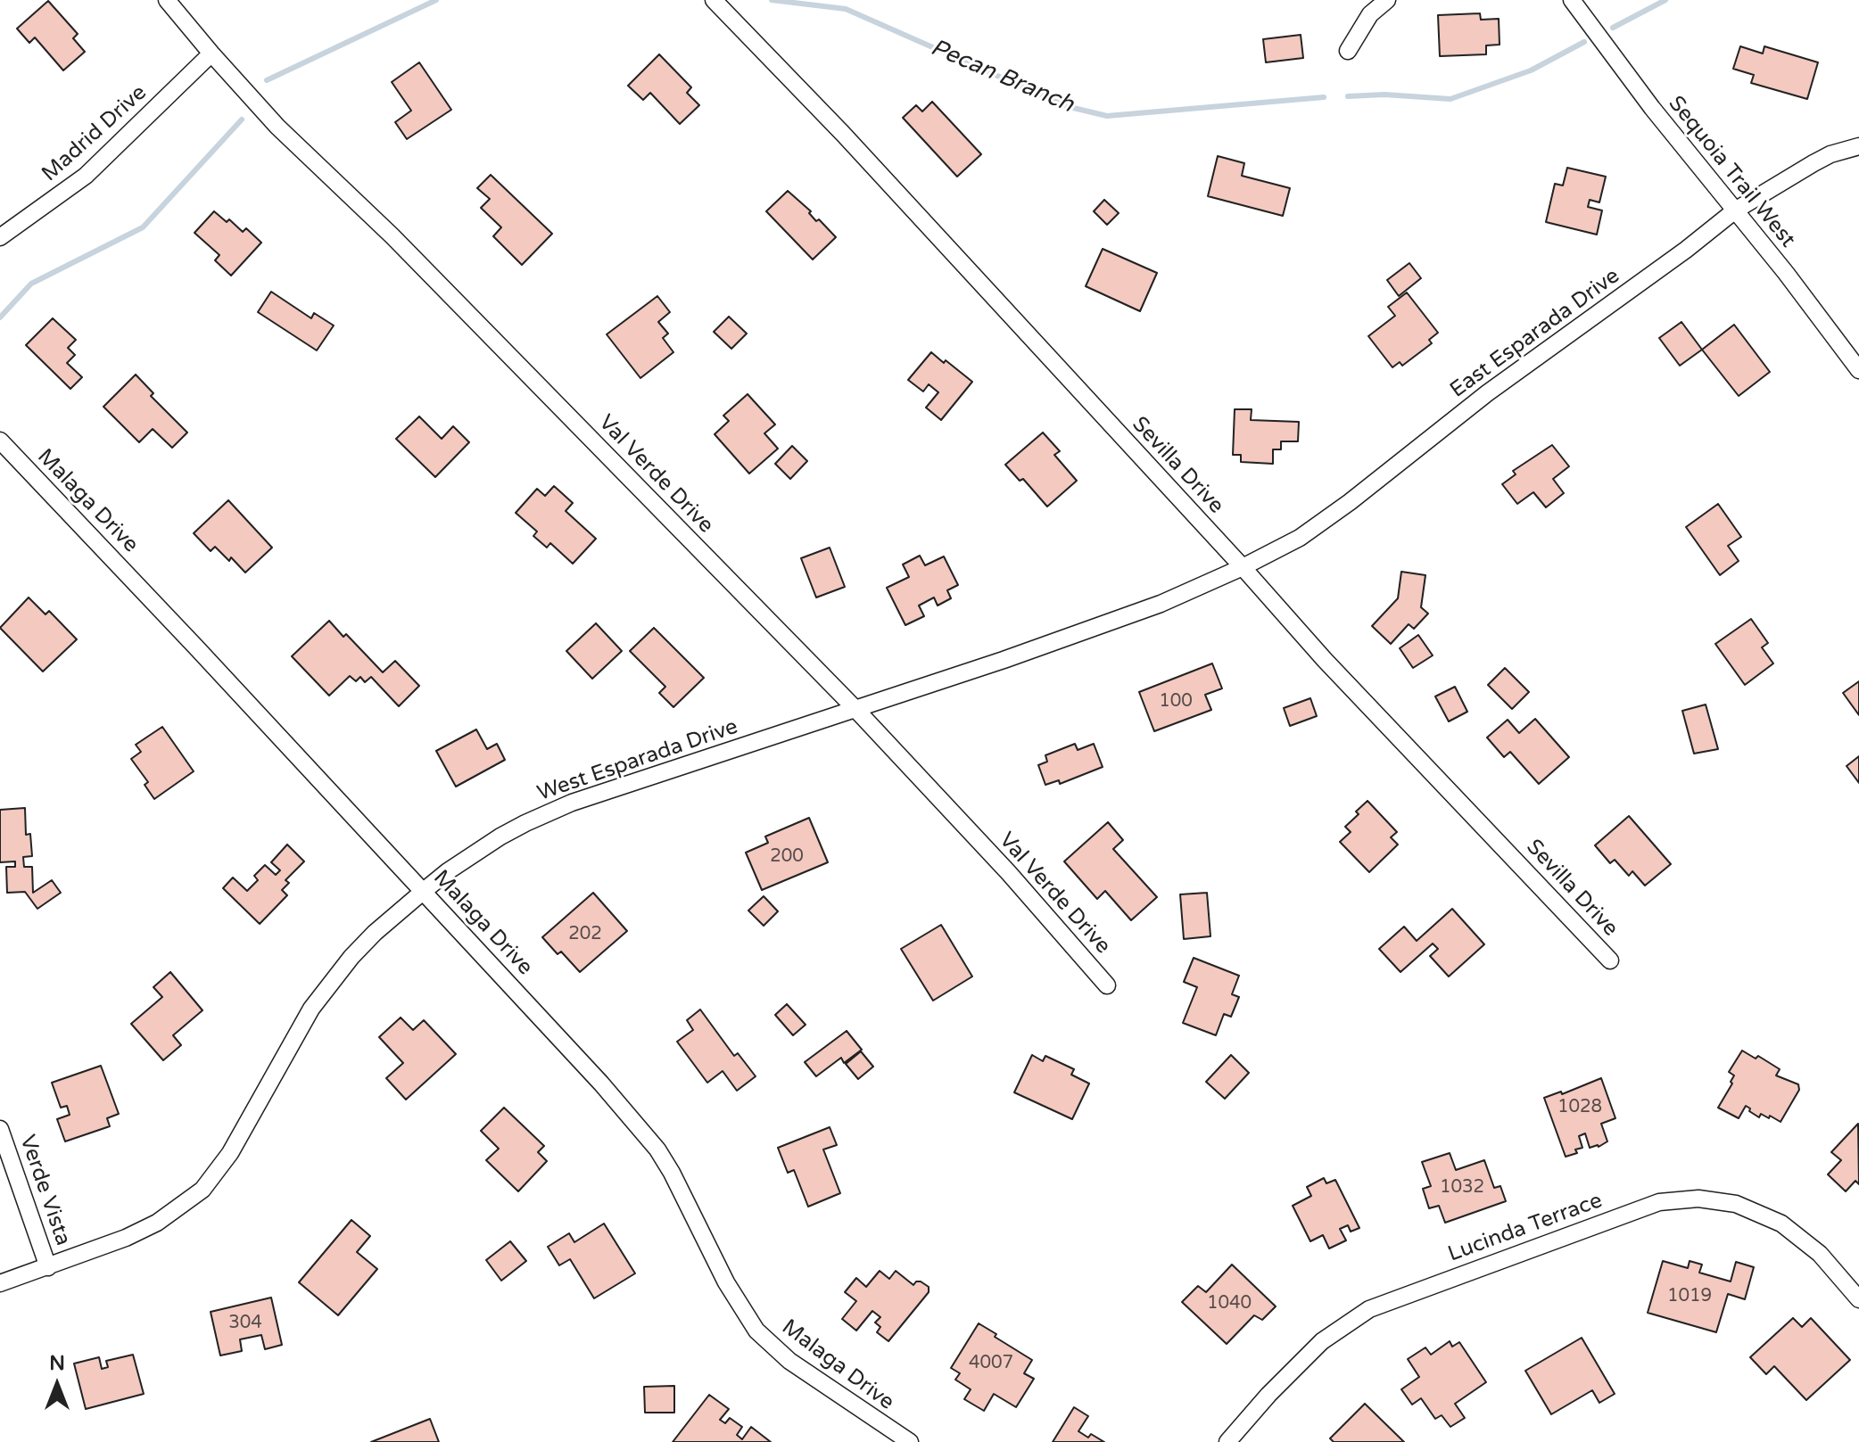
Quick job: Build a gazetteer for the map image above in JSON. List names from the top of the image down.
{
  "streets": {
    "street": [
      "Madrid Drive",
      "Sequoia Trail West",
      "East Esparada Drive",
      "Sevilla Drive",
      "Val Verde Drive",
      "Malaga Drive",
      "West Esparada Drive",
      "Verde Vista",
      "Lucinda Terrace"
    ]
  },
  "crossings": [
    ["Madrid Drive", "Val Verde Drive"],
    ["Sequoia Trail West", "East Esparada Drive"],
    ["East Esparada Drive", "Sevilla Drive"],
    ["East Esparada Drive", "West Esparada Drive"],
    ["Sevilla Drive", "West Esparada Drive"],
    ["Val Verde Drive", "West Esparada Drive"],
    ["Malaga Drive", "West Esparada Drive"],
    ["West Esparada Drive", "Verde Vista"]
  ],
  "water": ["Pecan Branch"],
  "house_numbers": [
    "100",
    "200",
    "202",
    "1028",
    "1032",
    "1019",
    "1040",
    "304",
    "4007"
  ],
  "north": "top"
}
